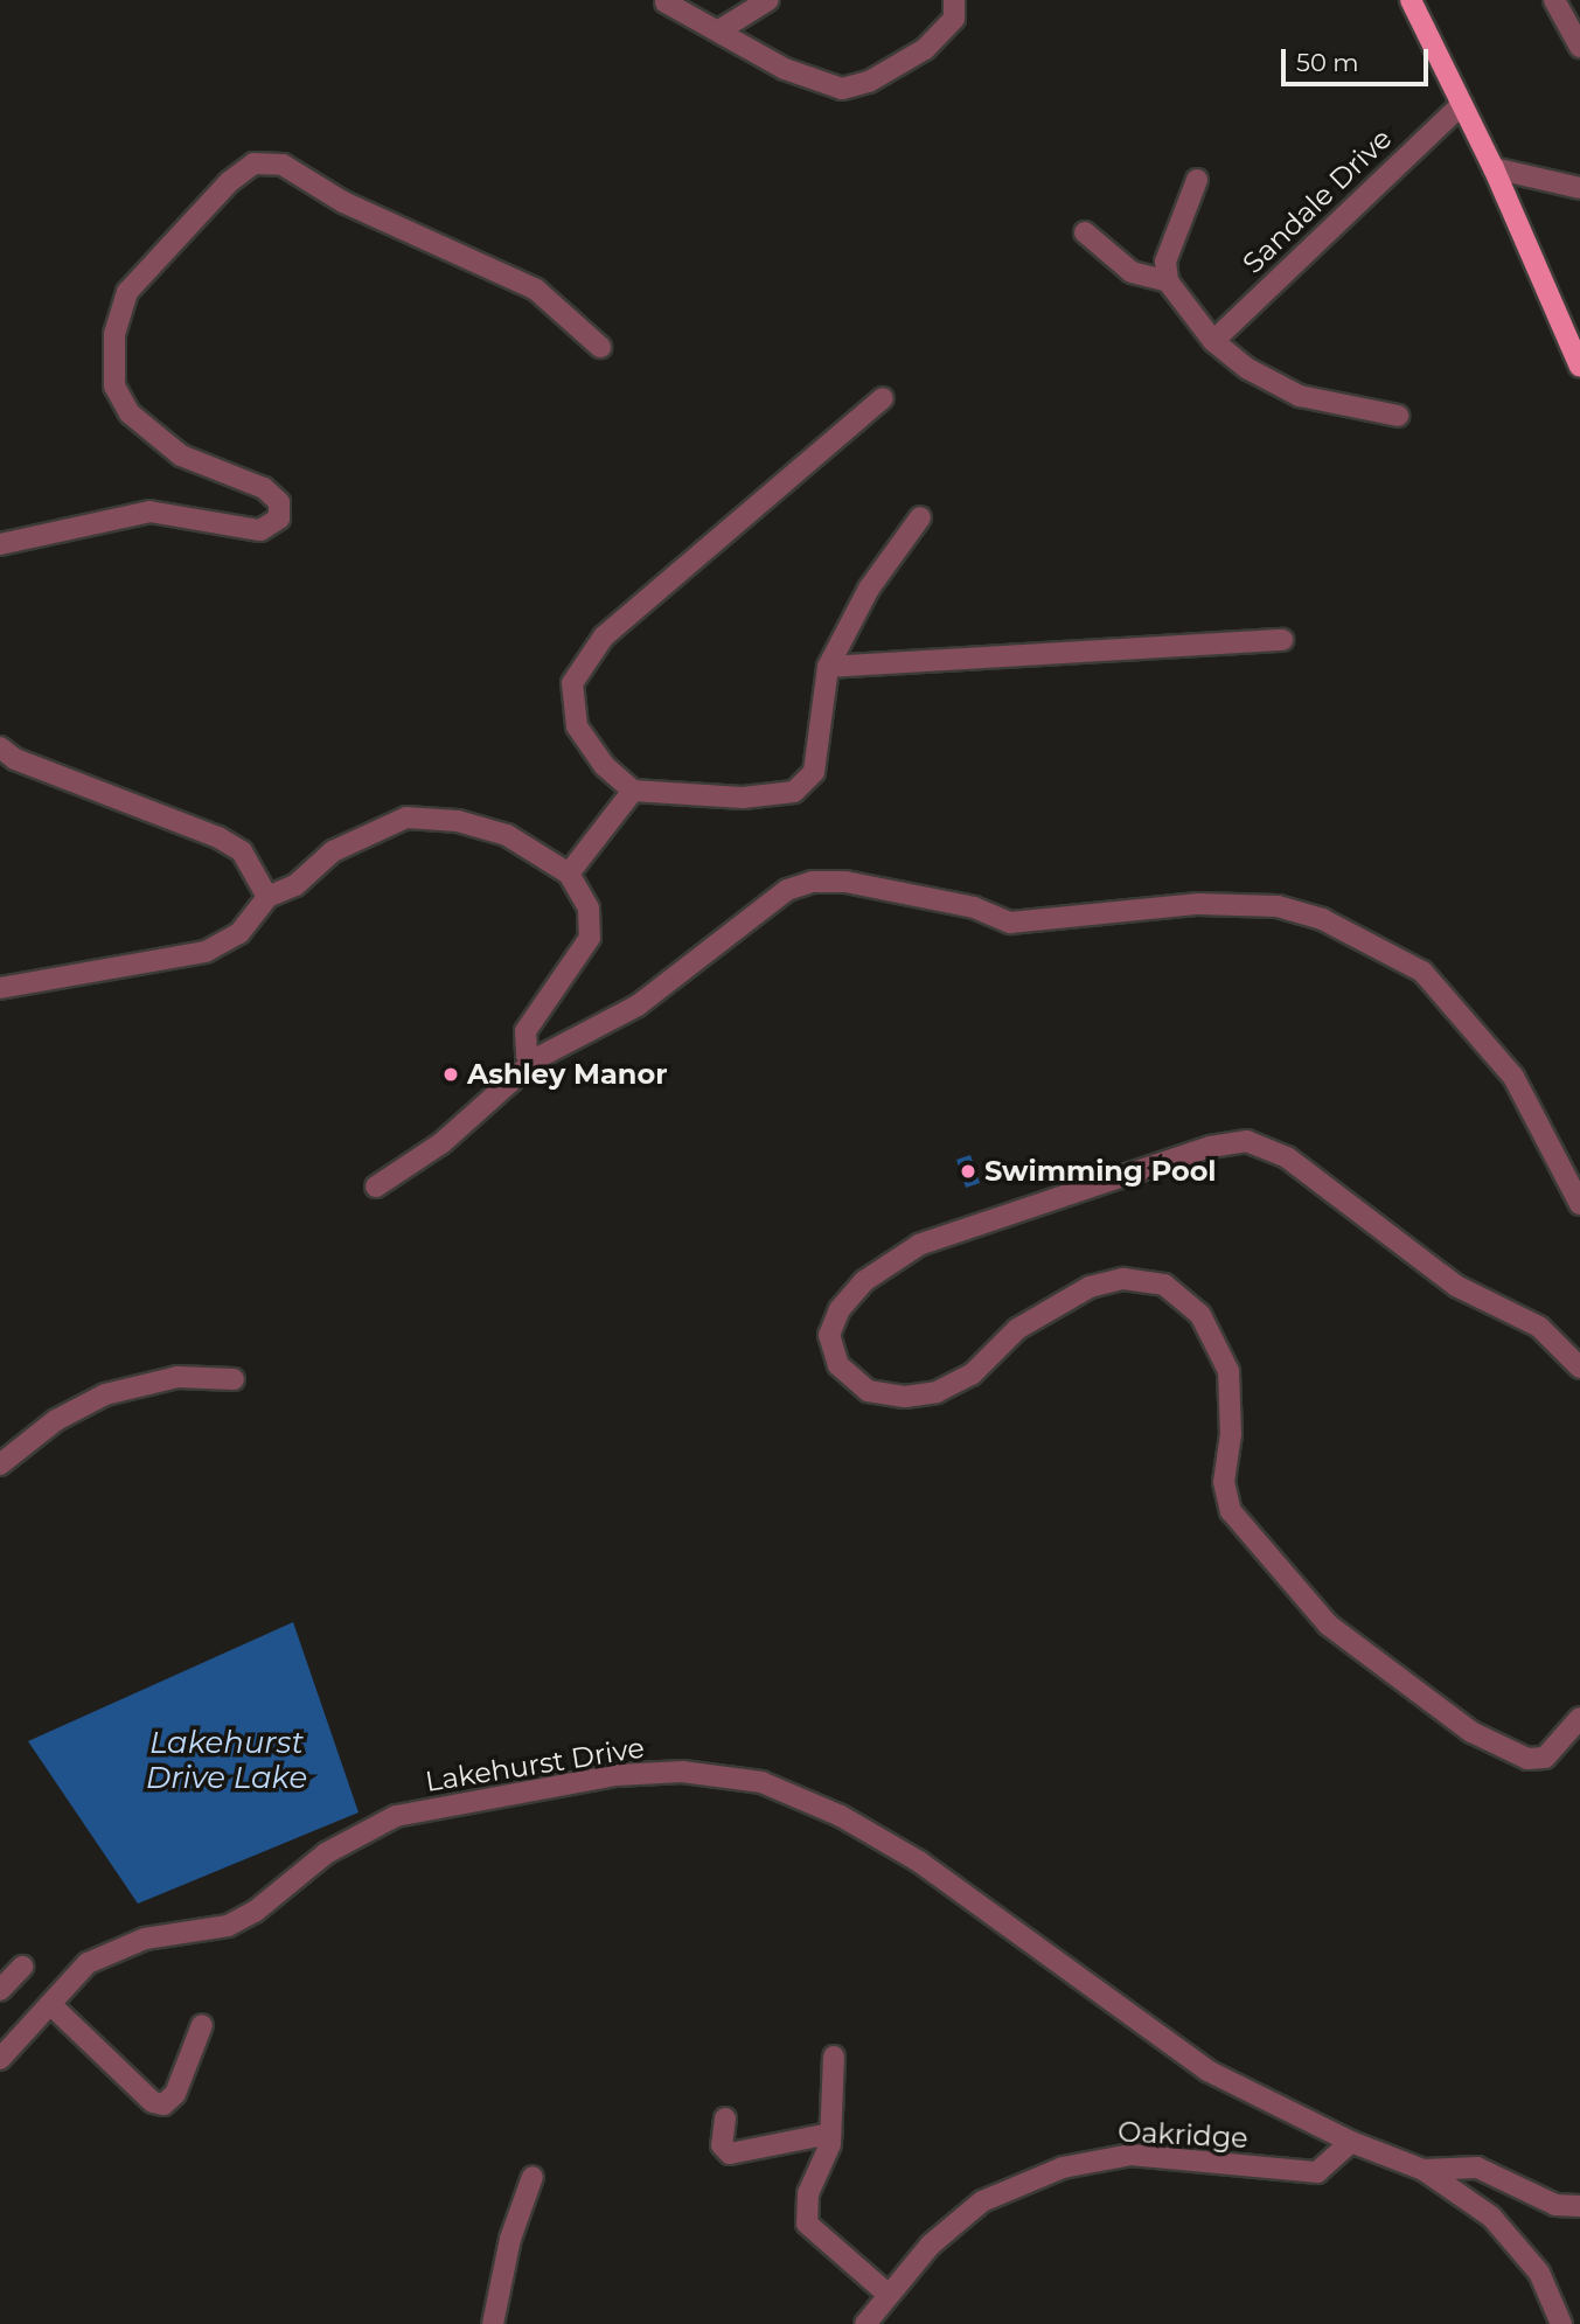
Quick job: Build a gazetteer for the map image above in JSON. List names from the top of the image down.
{
  "streets": {
    "street": ["Sandale Drive", "Lakehurst Drive", "Oakridge"]
  },
  "crossings": [
    ["Lakehurst Drive", "Oakridge"]
  ],
  "water": ["Lakehurst Drive Lake"],
  "places": ["Ashley Manor", "Swimming Pool"],
  "scale_bar": "50 m"
}
